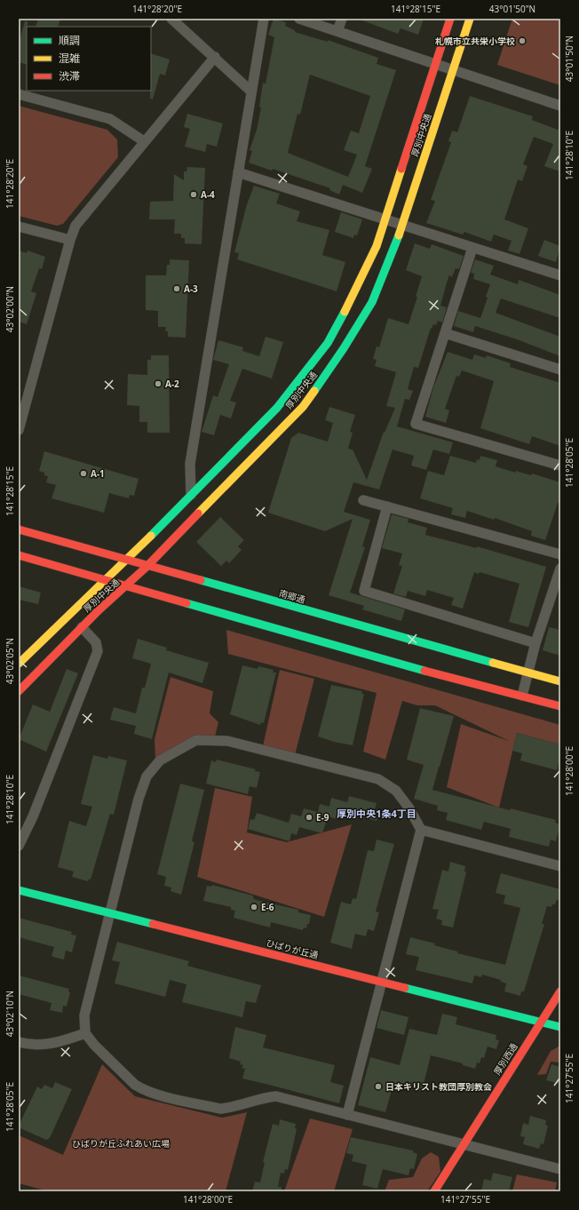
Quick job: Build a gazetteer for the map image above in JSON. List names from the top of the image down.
{
  "streets": {
    "street": [
      "厚別中央通",
      "南郷通",
      "ひばりが丘通",
      "厚別西通"
    ]
  },
  "crossings": [
    ["厚別中央通", "南郷通"],
    ["ひばりが丘通", "厚別西通"]
  ],
  "districts": ["厚別中央1条4丁目"],
  "parks": ["ひばりが丘ふれあい広場"],
  "places": [
    "札幌市立共栄小学校",
    "A-4",
    "A-3",
    "A-2",
    "A-1",
    "E-9",
    "E-6",
    "日本キリスト教団厚別教会"
  ],
  "legend": ["順調", "混雑", "渋滞"],
  "coordinates": [
    "141°28'20\"E",
    "141°28'15\"E",
    "43°01'50\"N",
    "141°28'10\"E",
    "43°02'00\"N",
    "141°28'05\"E",
    "43°02'05\"N",
    "141°28'00\"E",
    "43°02'10\"N",
    "141°27'55\"E"
  ]
}
